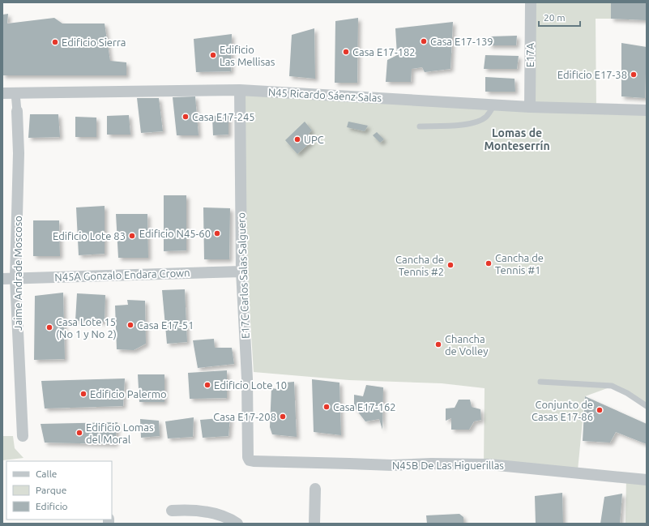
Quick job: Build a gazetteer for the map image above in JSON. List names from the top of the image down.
{
  "streets": {
    "street": [
      "E17A",
      "N45 Ricardo Sáenz Salas",
      "Jaime Andrade Moscoso",
      "N45A Gonzalo Endara Crown",
      "E17C Carlos Salas Salguero",
      "N45B De Las Higuerillas"
    ]
  },
  "crossings": [
    ["E17A", "N45 Ricardo Sáenz Salas"],
    ["N45 Ricardo Sáenz Salas", "E17C Carlos Salas Salguero"],
    ["Jaime Andrade Moscoso", "N45A Gonzalo Endara Crown"],
    ["N45A Gonzalo Endara Crown", "E17C Carlos Salas Salguero"],
    ["E17C Carlos Salas Salguero", "N45B De Las Higuerillas"]
  ],
  "districts": ["Lomas de Monteserrín"],
  "places": [
    "Casa E17-139",
    "Edificio Sierra",
    "Casa E17-182",
    "Edificio Las Mellisas",
    "Edificio E17-38",
    "Casa E17-245",
    "UPC",
    "Edificio N45-60",
    "Edificio Lote 83",
    "Cancha de Tennis #1",
    "Cancha de Tennis #2",
    "Casa E17-51",
    "Casa Lote 15 (No 1 y No 2)",
    "Chancha de Volley",
    "Edificio Lote 10",
    "Edificio Palermo",
    "Casa E17-162",
    "Conjunto de Casas E17-86",
    "Casa E17-208",
    "Edificio Lomas del Moral"
  ],
  "legend": ["Calle", "Parque", "Edificio"],
  "scale_bar": "20 m"
}
